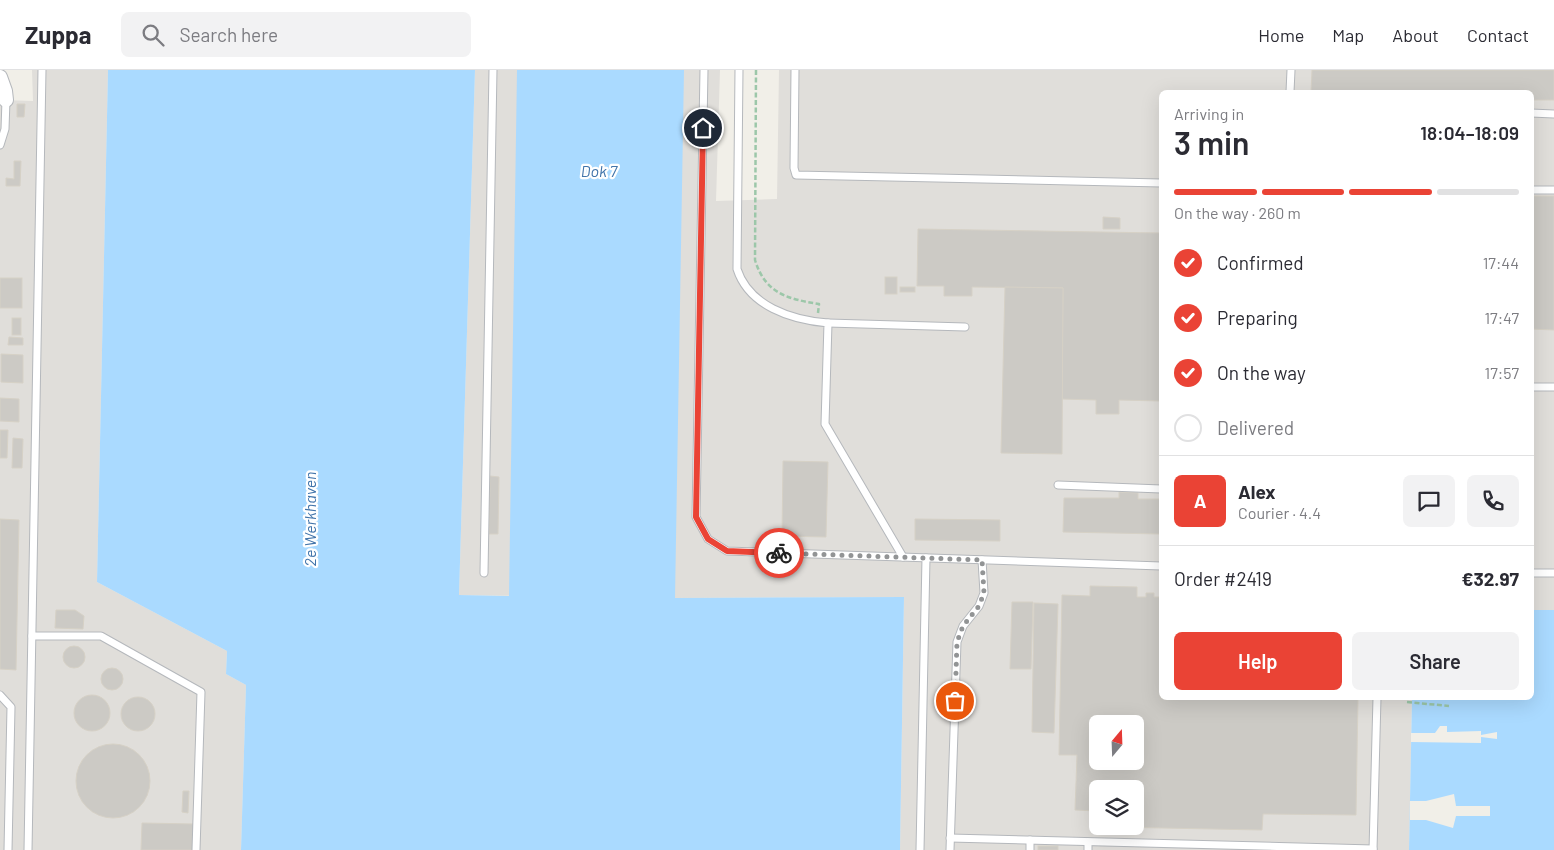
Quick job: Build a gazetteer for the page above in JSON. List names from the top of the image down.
{
  "water": ["Dok 7", "2e Werkhaven"],
  "north": "top",
  "page": {
    "header": "Zuppa",
    "search": "Search here",
    "nav": [
      "Home",
      "Map",
      "About",
      "Contact"
    ],
    "heading": ["3 min", "Arriving in", "18:04–18:09"],
    "panel": [
      "Alex",
      "Courier · 4.4",
      "Order #2419",
      "€32.97"
    ],
    "bar": "On the way · 260 m",
    "list": [
      ["Confirmed", "17:44"],
      ["Preparing", "17:47"],
      ["On the way", "17:57"],
      "Delivered"
    ],
    "round": "A",
    "buttons": ["Help", "Share"]
  }
}
